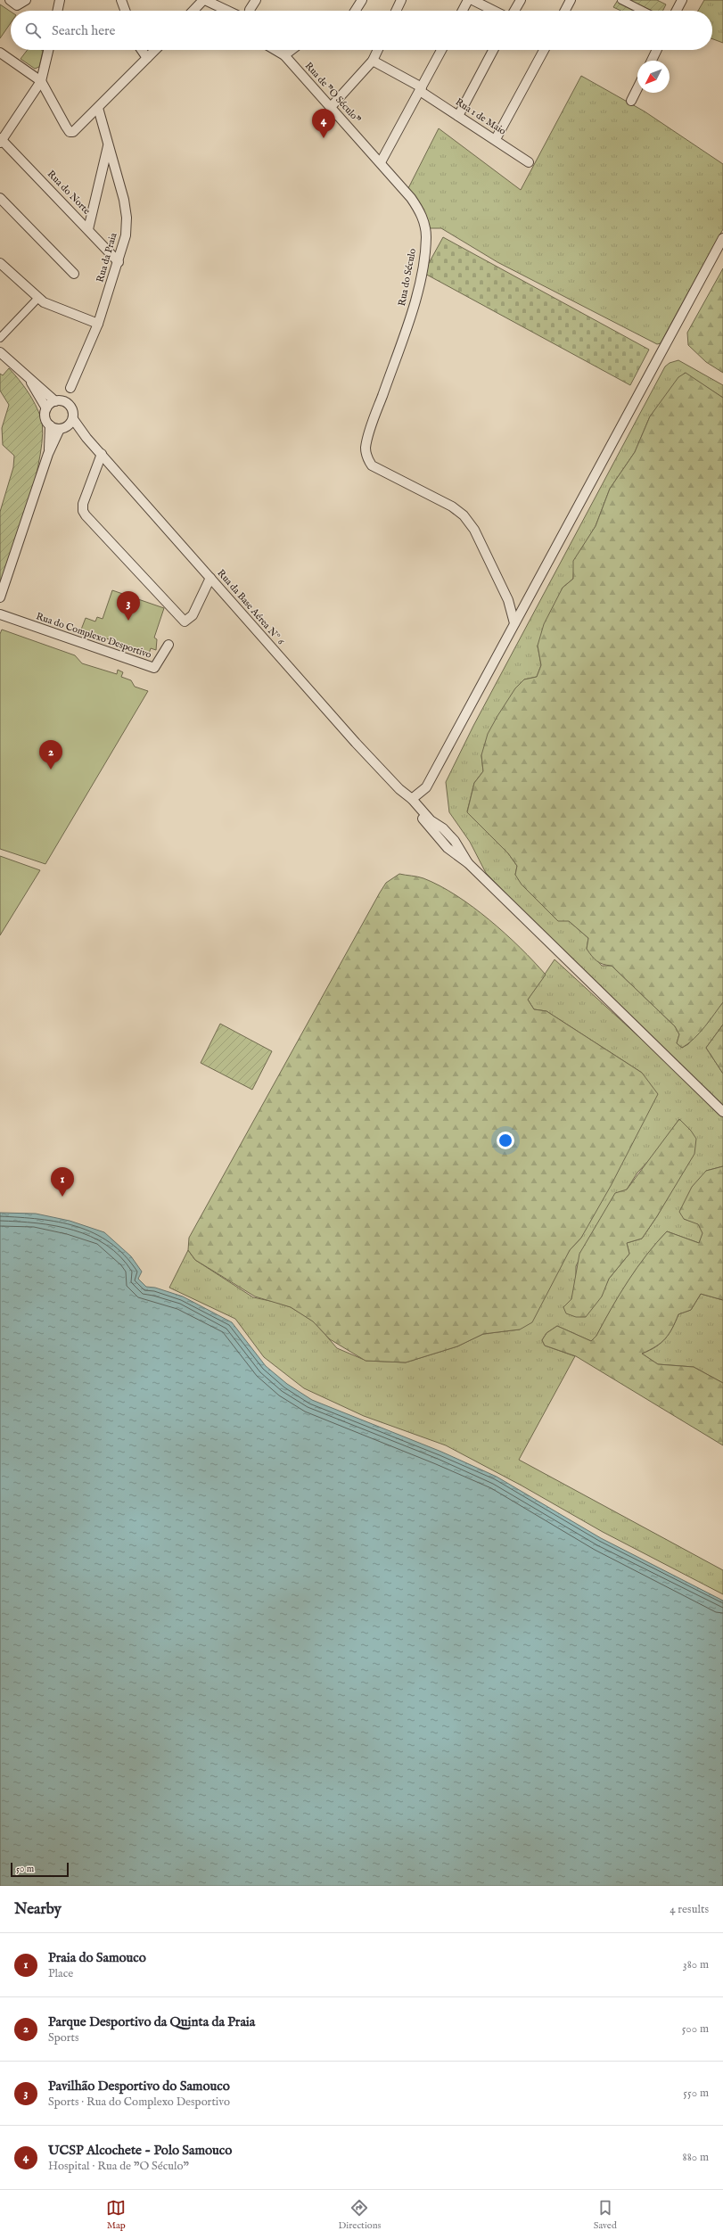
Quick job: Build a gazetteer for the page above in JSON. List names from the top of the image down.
{
  "streets": {
    "street": [
      "Rua de \"O Século\"",
      "Rua 1 de Maio",
      "Rua do Norte",
      "Rua da Praia",
      "Rua do Século",
      "Rua da Base Aérea Nº 6",
      "Rua do Complexo Desportivo"
    ]
  },
  "crossings": [
    ["Rua de \"O Século\"", "Rua do Século"],
    ["Rua do Norte", "Rua da Praia"]
  ],
  "scale_bar": "50 m",
  "north": "bottom left",
  "page": {
    "search": "Search here",
    "pins": [
      "4",
      "3",
      "2",
      "1"
    ],
    "scale": "50 m",
    "heading": ["Nearby", "4 results"],
    "list": [
      {
        "mark": "1",
        "name": "Praia do Samouco",
        "note": "Place",
        "value": "380 m"
      },
      {
        "mark": "2",
        "name": "Parque Desportivo da Quinta da Praia",
        "note": "Sports",
        "value": "500 m"
      },
      {
        "mark": "3",
        "name": "Pavilhão Desportivo do Samouco",
        "note": "Sports · Rua do Complexo Desportivo",
        "value": "550 m"
      },
      {
        "mark": "4",
        "name": "UCSP Alcochete - Polo Samouco",
        "note": "Hospital · Rua de \"O Século\"",
        "value": "880 m"
      }
    ],
    "nav": ["Map", "Directions", "Saved"]
  }
}
